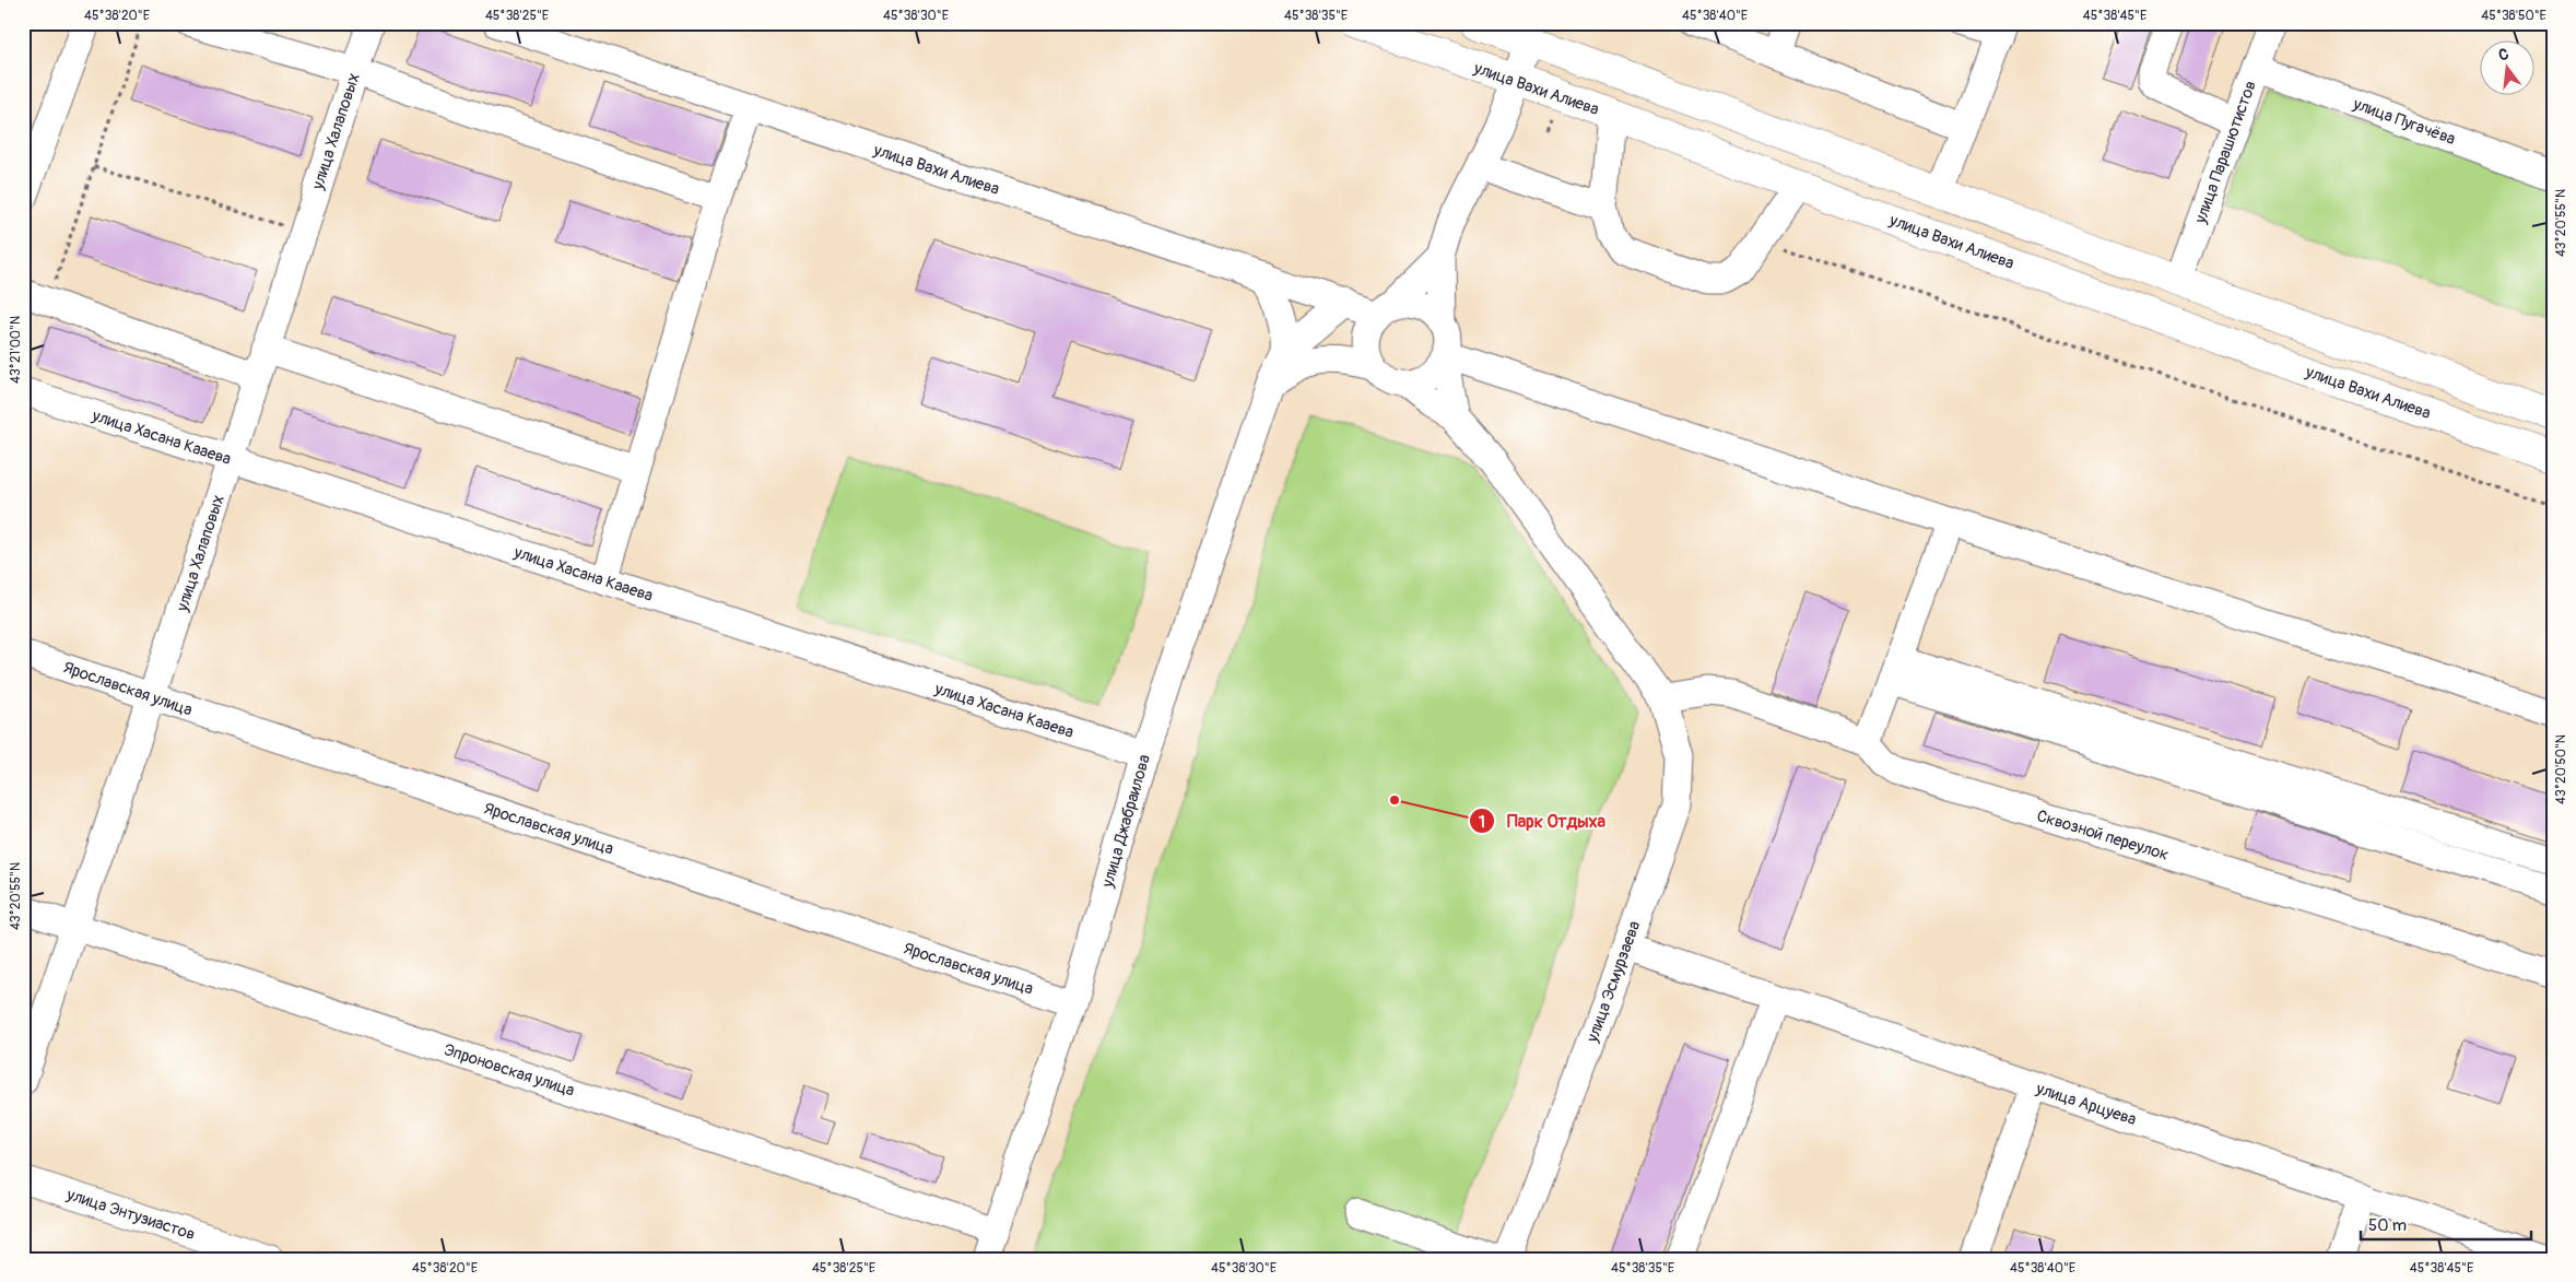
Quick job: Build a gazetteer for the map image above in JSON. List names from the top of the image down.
{
  "streets": {
    "main road": ["улица Вахи Алиева"],
    "street": [
      "улица Пугачёва",
      "улица Халаповых",
      "улица Парашютистов",
      "улица Хасана Кааева",
      "Ярославская улица",
      "улица Джабраилова",
      "Сквозной переулок",
      "улица Эсмурзаева",
      "Эпроновская улица",
      "улица Арцуева",
      "улица Энтузиастов"
    ]
  },
  "crossings": [
    ["улица Вахи Алиева", "улица Джабраилова"],
    ["улица Вахи Алиева", "улица Эсмурзаева"],
    ["улица Пугачёва", "улица Парашютистов"],
    ["улица Халаповых", "улица Хасана Кааева"],
    ["улица Халаповых", "Ярославская улица"],
    ["улица Халаповых", "Эпроновская улица"],
    ["улица Хасана Кааева", "улица Джабраилова"],
    ["Ярославская улица", "улица Джабраилова"],
    ["улица Джабраилова", "Эпроновская улица"],
    ["Сквозной переулок", "улица Эсмурзаева"],
    ["улица Эсмурзаева", "улица Арцуева"]
  ],
  "places": ["Парк Отдыха"],
  "scale_bar": "50 m",
  "north": "top",
  "coordinates": [
    "45°38'20\"E",
    "45°38'25\"E",
    "45°38'30\"E",
    "45°38'35\"E",
    "45°38'40\"E",
    "45°38'45\"E",
    "45°38'50\"E",
    "43°20'55\"N",
    "43°21'00\"N",
    "43°20'50\"N"
  ]
}
